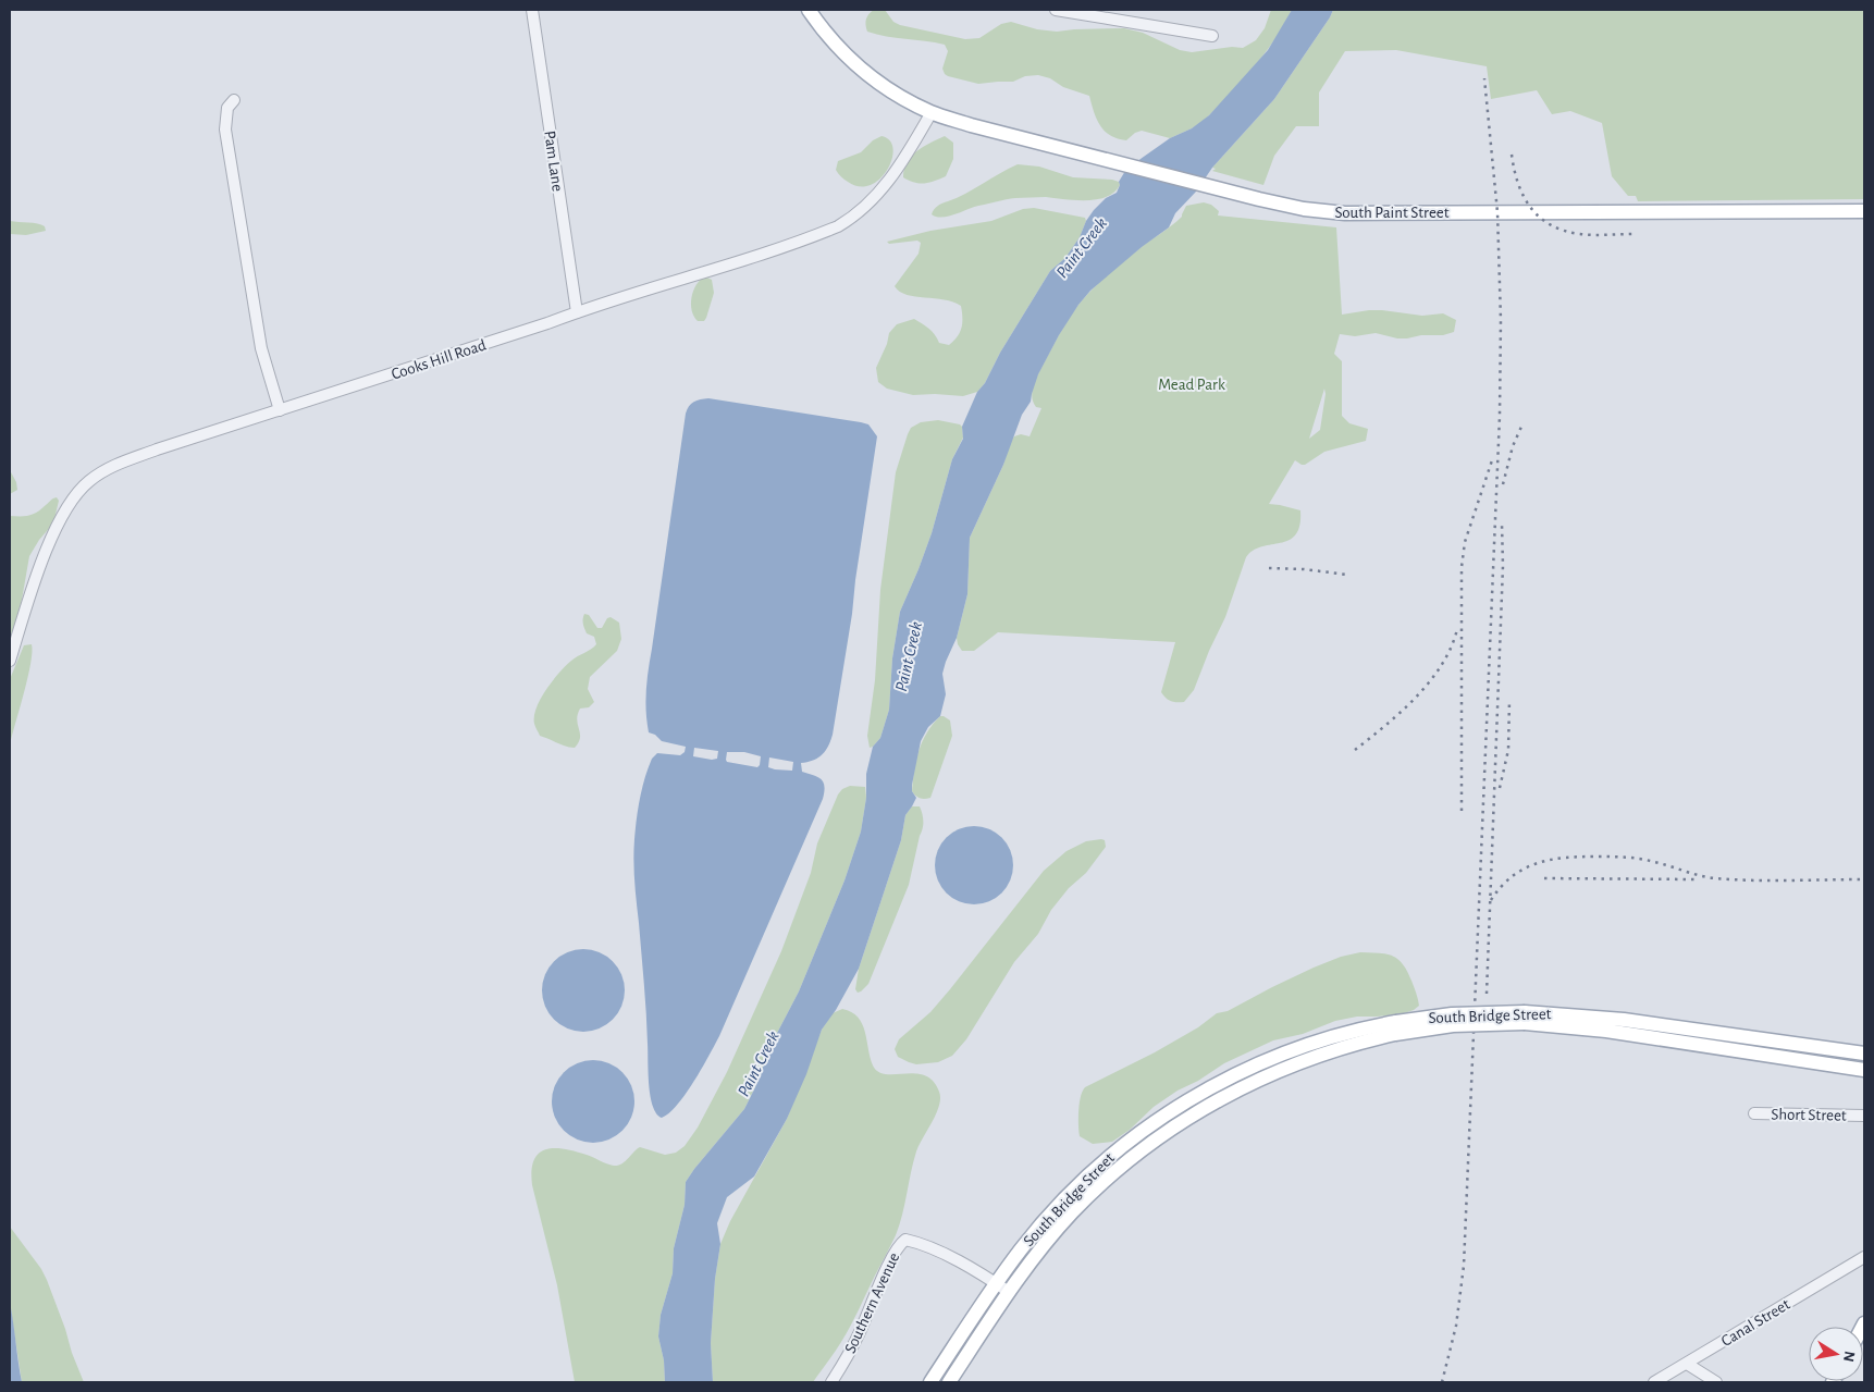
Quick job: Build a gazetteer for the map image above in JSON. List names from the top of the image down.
{
  "streets": {
    "main road": ["South Paint Street", "South Bridge Street"],
    "street": [
      "Pam Lane",
      "Cooks Hill Road",
      "Short Street",
      "Southern Avenue",
      "Canal Street"
    ]
  },
  "crossings": [
    ["Pam Lane", "Cooks Hill Road"],
    ["South Paint Street", "Cooks Hill Road"],
    ["South Bridge Street", "Southern Avenue"]
  ],
  "water": ["Paint Creek"],
  "parks": ["Mead Park"],
  "north": "right"
}
